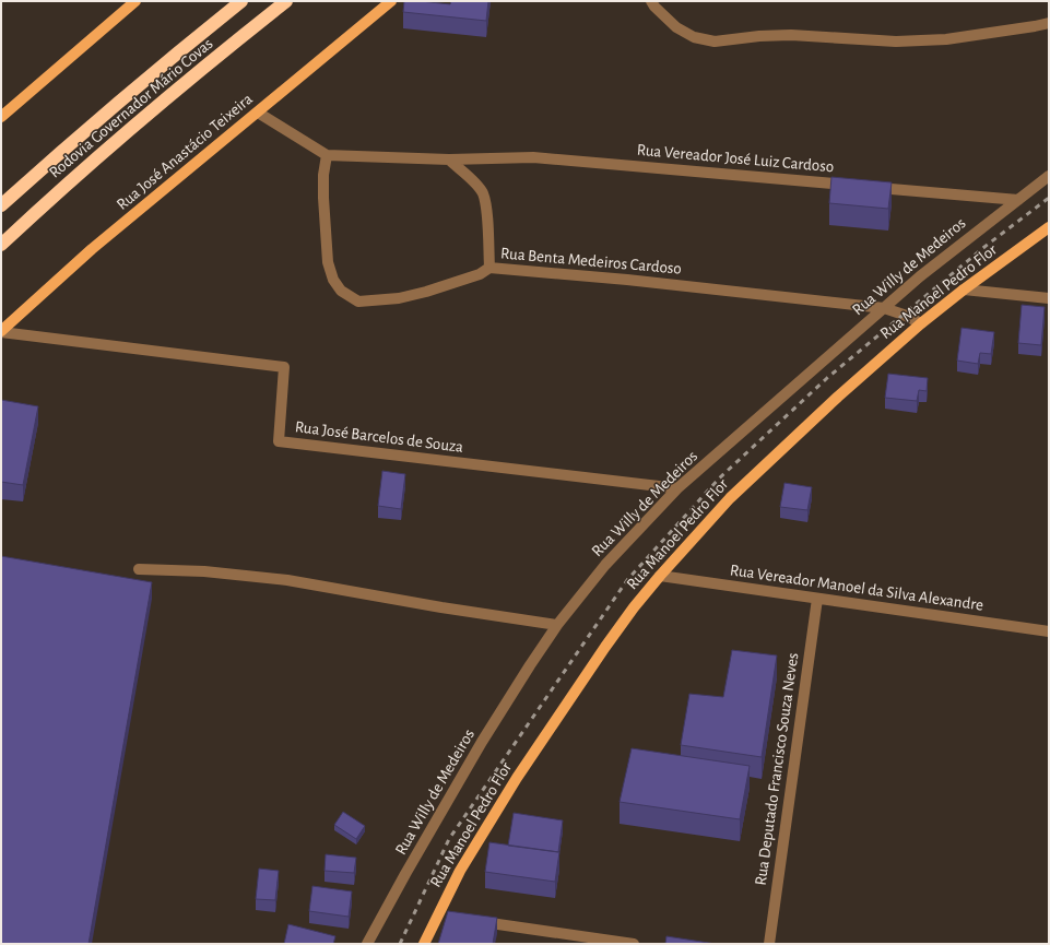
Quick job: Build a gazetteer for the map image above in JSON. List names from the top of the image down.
{
  "streets": {
    "highway": ["Rodovia Governador Mário Covas"],
    "main road": ["Rua José Anastácio Teixeira", "Rua Manoel Pedro Flor"],
    "street": [
      "Rua Vereador José Luiz Cardoso",
      "Rua Benta Medeiros Cardoso",
      "Rua Willy de Medeiros",
      "Rua José Barcelos de Souza",
      "Rua Vereador Manoel da Silva Alexandre",
      "Rua Deputado Francisco Souza Neves"
    ]
  },
  "crossings": [
    ["Rua José Anastácio Teixeira", "Rua José Barcelos de Souza"],
    ["Rua Vereador José Luiz Cardoso", "Rua Benta Medeiros Cardoso"],
    ["Rua Benta Medeiros Cardoso", "Rua Willy de Medeiros"],
    ["Rua Benta Medeiros Cardoso", "Rua Manoel Pedro Flor"],
    ["Rua Willy de Medeiros", "Rua José Barcelos de Souza"],
    ["Rua Manoel Pedro Flor", "Rua Vereador Manoel da Silva Alexandre"],
    ["Rua Vereador Manoel da Silva Alexandre", "Rua Deputado Francisco Souza Neves"]
  ]
}
